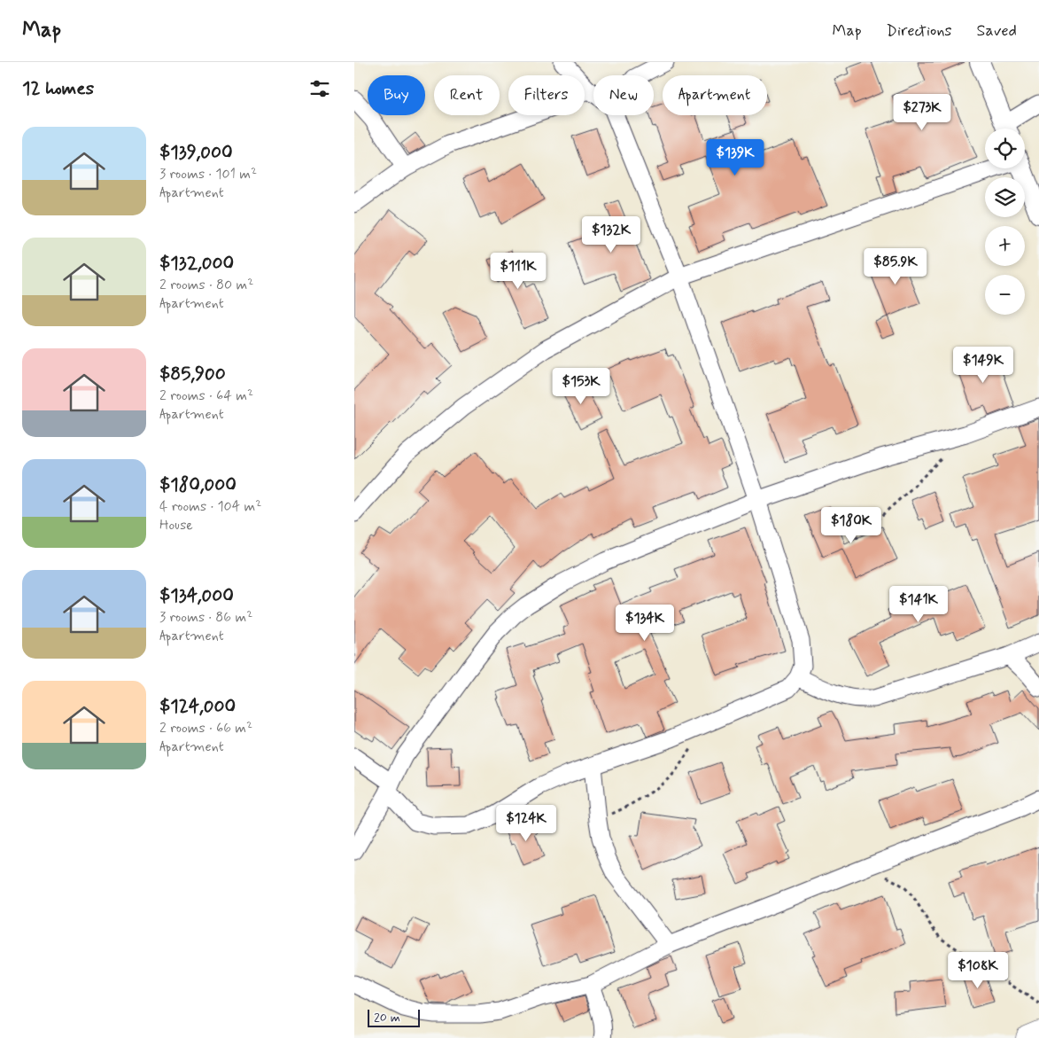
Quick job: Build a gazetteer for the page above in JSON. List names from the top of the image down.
{
  "scale_bar": "20 m",
  "page": {
    "header": "Map",
    "nav": ["Map", "Directions", "Saved"],
    "heading": "12 homes",
    "chip": [
      "Buy",
      "Rent",
      "Filters",
      "New",
      "Apartment"
    ],
    "price": [
      "$273K",
      "$139K",
      "$132K",
      "$85.9K",
      "$111K",
      "$149K",
      "$153K",
      "$180K",
      "$141K",
      "$134K",
      "$124K",
      "$108K"
    ],
    "list": [
      {
        "name": "$139,000",
        "note": "3 rooms · 101 m² · Apartment"
      },
      {
        "name": "$132,000",
        "note": "2 rooms · 80 m² · Apartment"
      },
      {
        "name": "$85,900",
        "note": "2 rooms · 64 m² · Apartment"
      },
      {
        "name": "$180,000",
        "note": "4 rooms · 104 m² · House"
      },
      {
        "name": "$134,000",
        "note": "3 rooms · 86 m² · Apartment"
      },
      {
        "name": "$124,000",
        "note": "2 rooms · 66 m² · Apartment"
      }
    ],
    "map_buttons": ["+", "−"],
    "scale": "20 m"
  }
}
